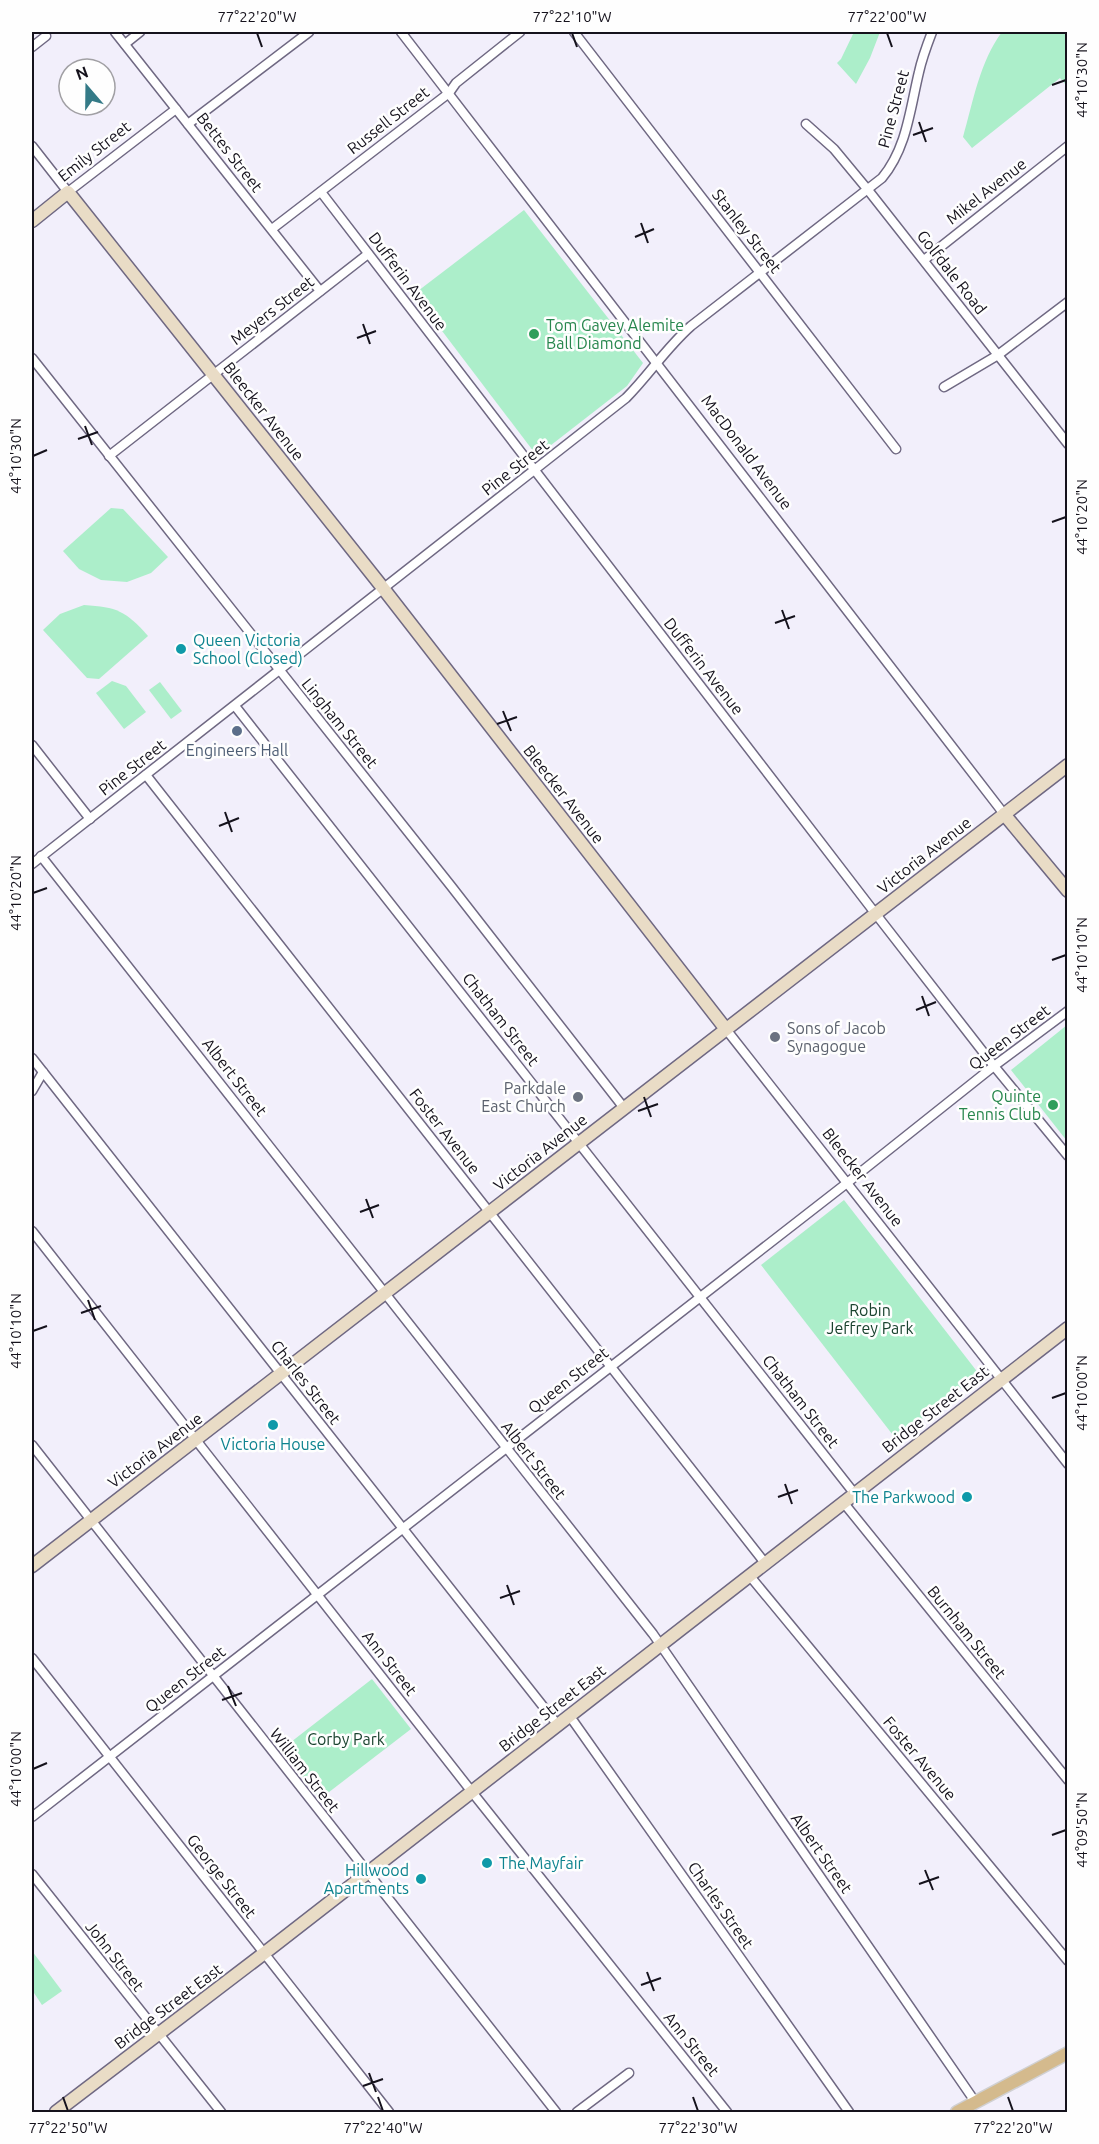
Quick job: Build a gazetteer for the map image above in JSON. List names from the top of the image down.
{
  "streets": {
    "street": [
      "Pine Street",
      "Russell Street",
      "Emily Street",
      "Bettes Street",
      "Mikel Avenue",
      "Stanley Street",
      "Golfdale Road",
      "Dufferin Avenue",
      "Meyers Street",
      "Bleecker Avenue",
      "MacDonald Avenue",
      "Lingham Street",
      "Victoria Avenue",
      "Chatham Street",
      "Queen Street",
      "Albert Street",
      "Foster Avenue",
      "Charles Street",
      "Bridge Street East",
      "Burnham Street",
      "Ann Street",
      "William Street",
      "George Street",
      "John Street"
    ]
  },
  "crossings": [
    ["Pine Street", "Stanley Street"],
    ["Pine Street", "Golfdale Road"],
    ["Pine Street", "Dufferin Avenue"],
    ["Pine Street", "Bleecker Avenue"],
    ["Pine Street", "MacDonald Avenue"],
    ["Pine Street", "Lingham Street"],
    ["Pine Street", "Chatham Street"],
    ["Pine Street", "Albert Street"],
    ["Pine Street", "Foster Avenue"],
    ["Russell Street", "Bettes Street"],
    ["Russell Street", "Dufferin Avenue"],
    ["Russell Street", "MacDonald Avenue"],
    ["Emily Street", "Bettes Street"],
    ["Emily Street", "Bleecker Avenue"],
    ["Bettes Street", "Meyers Street"],
    ["Mikel Avenue", "Golfdale Road"],
    ["Dufferin Avenue", "Meyers Street"],
    ["Dufferin Avenue", "Victoria Avenue"],
    ["Dufferin Avenue", "Queen Street"],
    ["Meyers Street", "Bleecker Avenue"],
    ["Meyers Street", "Lingham Street"],
    ["Bleecker Avenue", "Victoria Avenue"],
    ["Bleecker Avenue", "Queen Street"],
    ["Bleecker Avenue", "Bridge Street East"],
    ["MacDonald Avenue", "Victoria Avenue"],
    ["Lingham Street", "Victoria Avenue"],
    ["Victoria Avenue", "Chatham Street"],
    ["Victoria Avenue", "Albert Street"],
    ["Victoria Avenue", "Foster Avenue"],
    ["Victoria Avenue", "Charles Street"],
    ["Victoria Avenue", "Ann Street"],
    ["Victoria Avenue", "William Street"],
    ["Chatham Street", "Queen Street"],
    ["Chatham Street", "Bridge Street East"],
    ["Queen Street", "Albert Street"],
    ["Queen Street", "Foster Avenue"],
    ["Queen Street", "Charles Street"],
    ["Queen Street", "Ann Street"],
    ["Queen Street", "William Street"],
    ["Queen Street", "George Street"],
    ["Albert Street", "Bridge Street East"],
    ["Foster Avenue", "Bridge Street East"],
    ["Charles Street", "Bridge Street East"],
    ["Bridge Street East", "Burnham Street"],
    ["Bridge Street East", "Ann Street"],
    ["Bridge Street East", "William Street"],
    ["Bridge Street East", "George Street"],
    ["Bridge Street East", "John Street"]
  ],
  "parks": ["Robin Jeffrey Park", "Corby Park"],
  "places": [
    "Tom Gavey Alemite Ball Diamond",
    "Queen Victoria School (Closed)",
    "Engineers Hall",
    "Sons of Jacob Synagogue",
    "Parkdale East Church",
    "Quinte Tennis Club",
    "Victoria House",
    "The Parkwood",
    "The Mayfair",
    "Hillwood Apartments"
  ],
  "north": "top",
  "coordinates": [
    "77°22'20\"W",
    "77°22'10\"W",
    "77°22'00\"W",
    "44°10'30\"N",
    "44°10'20\"N",
    "44°10'10\"N",
    "44°10'00\"N",
    "44°09'50\"N",
    "77°22'50\"W",
    "77°22'40\"W",
    "77°22'30\"W"
  ]
}
